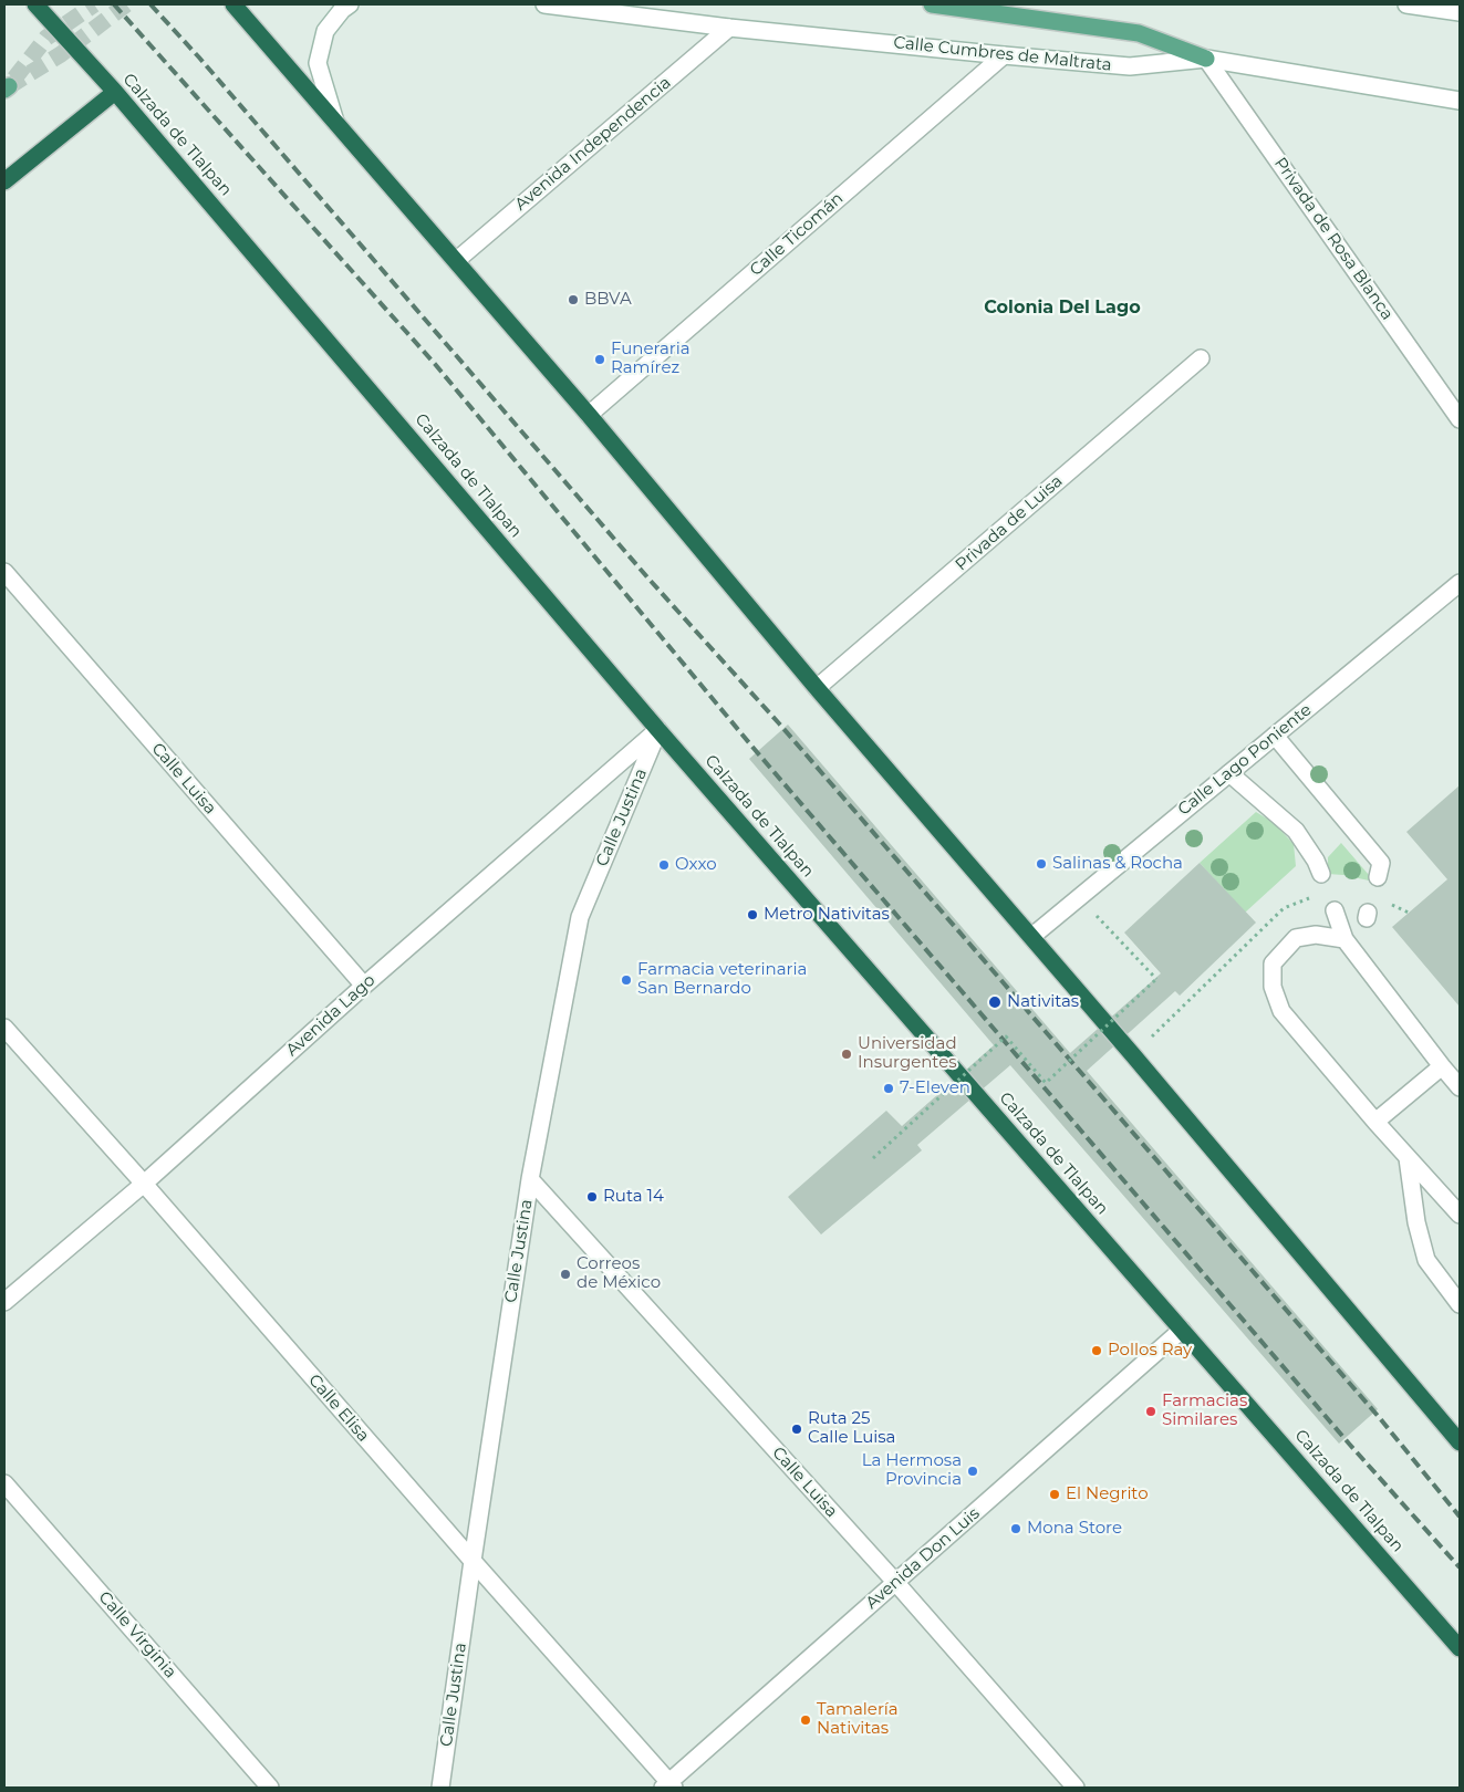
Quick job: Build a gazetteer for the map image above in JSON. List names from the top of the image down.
{
  "streets": {
    "highway": ["Calzada de Tlalpan"],
    "street": [
      "Calle Cumbres de Maltrata",
      "Avenida Independencia",
      "Calle Ticomán",
      "Privada de Rosa Blanca",
      "Privada de Luisa",
      "Calle Lago Poniente",
      "Calle Luisa",
      "Calle Justina",
      "Avenida Lago",
      "Calle Elisa",
      "Avenida Don Luis",
      "Calle Virginia"
    ]
  },
  "crossings": [
    ["Calle Cumbres de Maltrata", "Avenida Independencia"],
    ["Calle Cumbres de Maltrata", "Calle Ticomán"],
    ["Calle Cumbres de Maltrata", "Privada de Rosa Blanca"],
    ["Calzada de Tlalpan", "Calle Justina"],
    ["Calzada de Tlalpan", "Avenida Lago"],
    ["Calzada de Tlalpan", "Avenida Don Luis"],
    ["Calle Luisa", "Calle Justina"],
    ["Calle Luisa", "Avenida Lago"],
    ["Calle Luisa", "Avenida Don Luis"],
    ["Calle Justina", "Avenida Lago"],
    ["Calle Justina", "Calle Elisa"],
    ["Avenida Lago", "Calle Elisa"],
    ["Calle Elisa", "Avenida Don Luis"]
  ],
  "districts": ["Colonia Del Lago"],
  "places": [
    "BBVA",
    "Funeraria Ramírez",
    "Salinas & Rocha",
    "Oxxo",
    "Metro Nativitas",
    "Farmacia veterinaria San Bernardo",
    "Nativitas",
    "Universidad Insurgentes",
    "7-Eleven",
    "Ruta 14",
    "Correos de México",
    "Pollos Ray",
    "Farmacias Similares",
    "Ruta 25 Calle Luisa",
    "La Hermosa Provincia",
    "El Negrito",
    "Mona Store",
    "Tamalería Nativitas"
  ]
}
